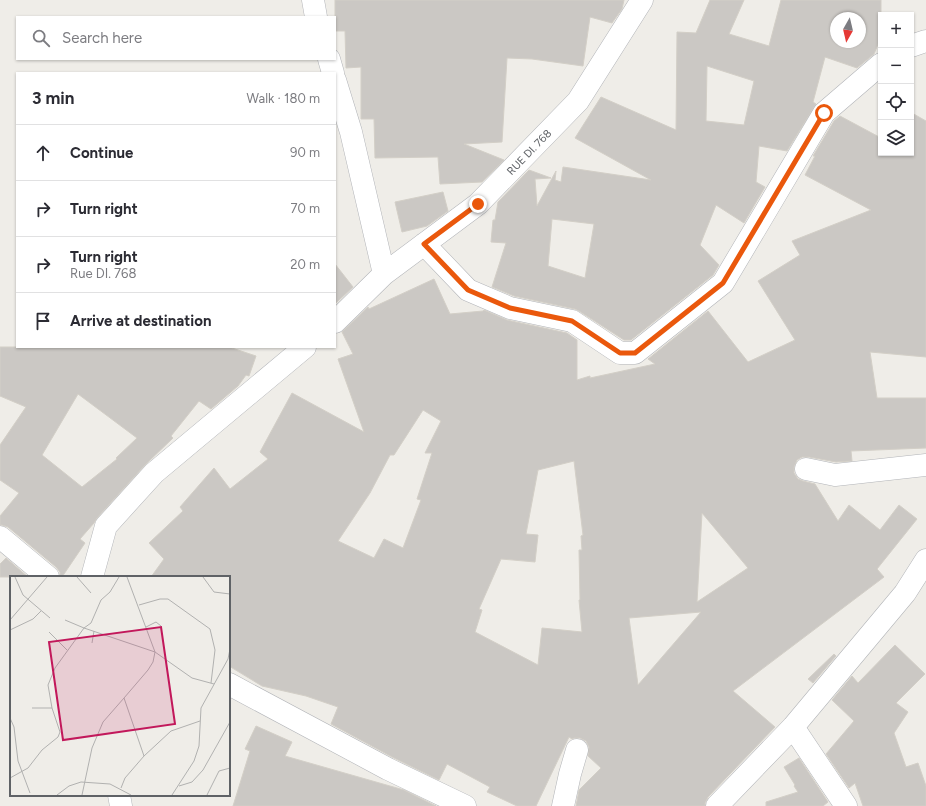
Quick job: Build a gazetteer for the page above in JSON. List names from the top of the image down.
{
  "streets": {
    "street": ["RUE DI. 768"]
  },
  "north": "bottom",
  "page": {
    "map_buttons": ["+", "−"],
    "search": "Search here",
    "heading": ["3 min", "Walk · 180 m"],
    "list": [
      ["Continue", "90 m"],
      ["Turn right", "70 m"],
      ["Turn right", "Rue DI. 768", "20 m"],
      "Arrive at destination"
    ]
  }
}
